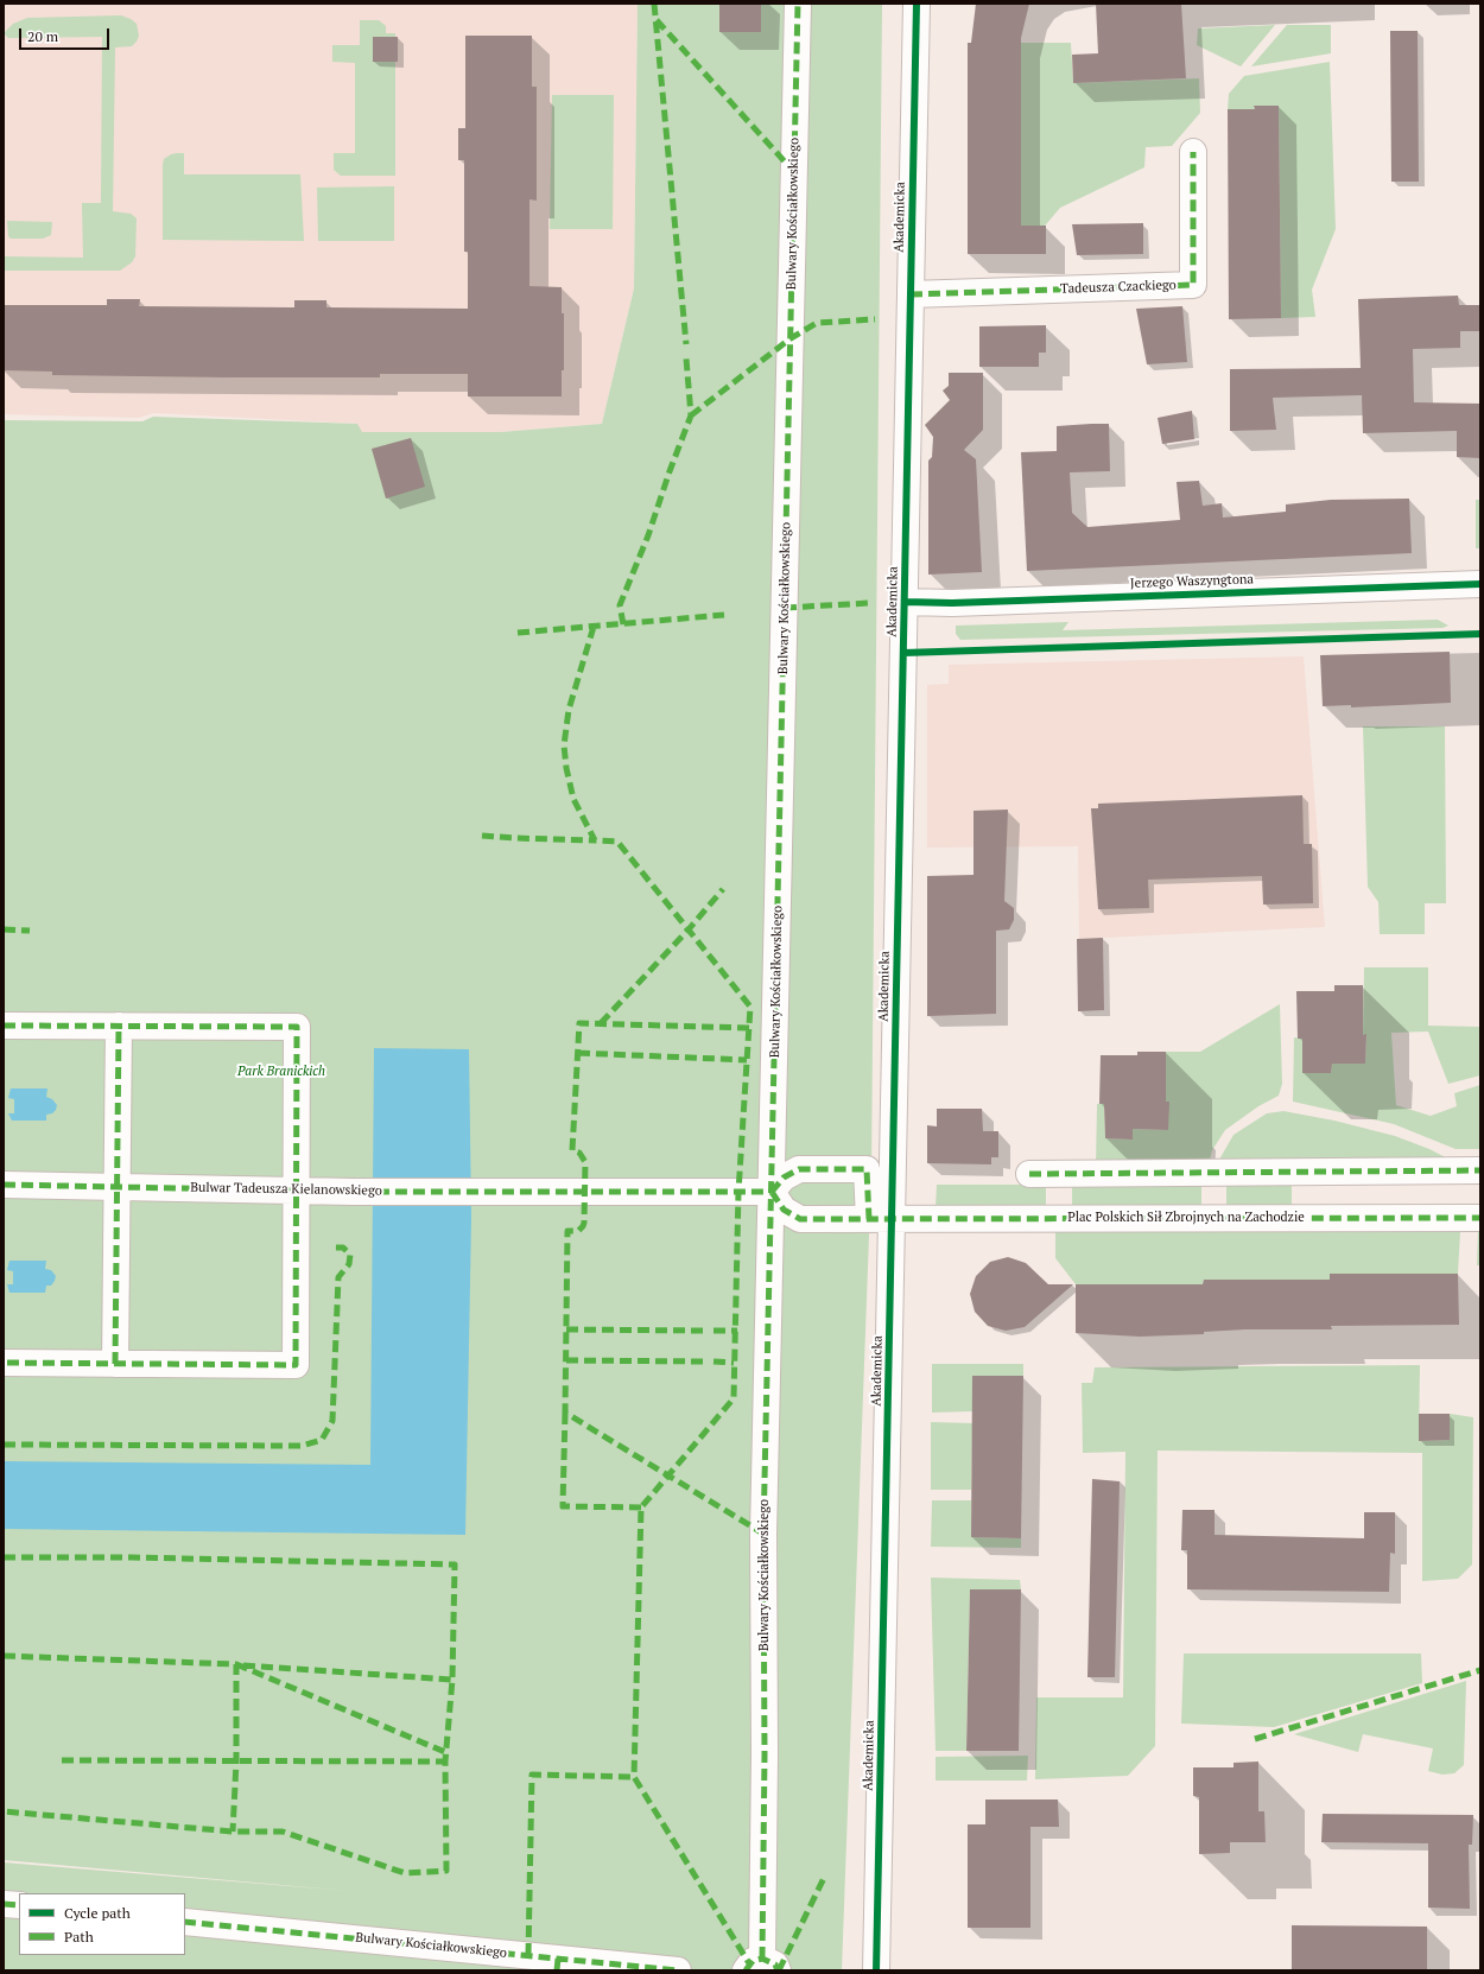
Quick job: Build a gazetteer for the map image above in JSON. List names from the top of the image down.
{
  "streets": {
    "street": [
      "Bulwary Kościałkowskiego",
      "Akademicka",
      "Tadeusza Czackiego",
      "Jerzego Waszyngtona",
      "Bulwar Tadeusza Kielanowskiego",
      "Plac Polskich Sił Zbrojnych na Zachodzie"
    ]
  },
  "crossings": [
    ["Bulwary Kościałkowskiego", "Bulwar Tadeusza Kielanowskiego"],
    ["Akademicka", "Tadeusza Czackiego"],
    ["Akademicka", "Jerzego Waszyngtona"],
    ["Akademicka", "Plac Polskich Sił Zbrojnych na Zachodzie"]
  ],
  "parks": ["Park Branickich"],
  "legend": ["Cycle path", "Path"],
  "scale_bar": "20 m"
}
